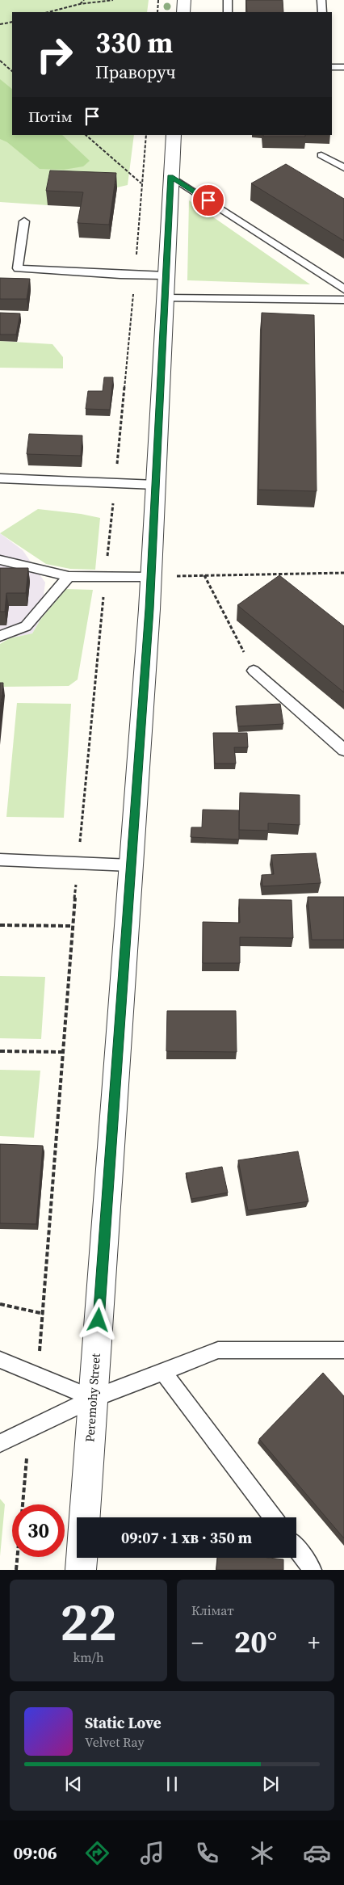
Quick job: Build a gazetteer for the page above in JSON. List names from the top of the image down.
{
  "streets": {
    "street": ["Peremohy Street"]
  },
  "page": {
    "turn": ["330 m", "Праворуч"],
    "then": "Потім",
    "limit": "30",
    "trip": "09:07 · 1 хв · 350 m",
    "tile": [
      ["22", "km/h"],
      "Клімат"
    ],
    "heat": ["−", "20°", "+"],
    "song": ["Static Love", "Velvet Ray"],
    "tabs": "09:06"
  }
}
